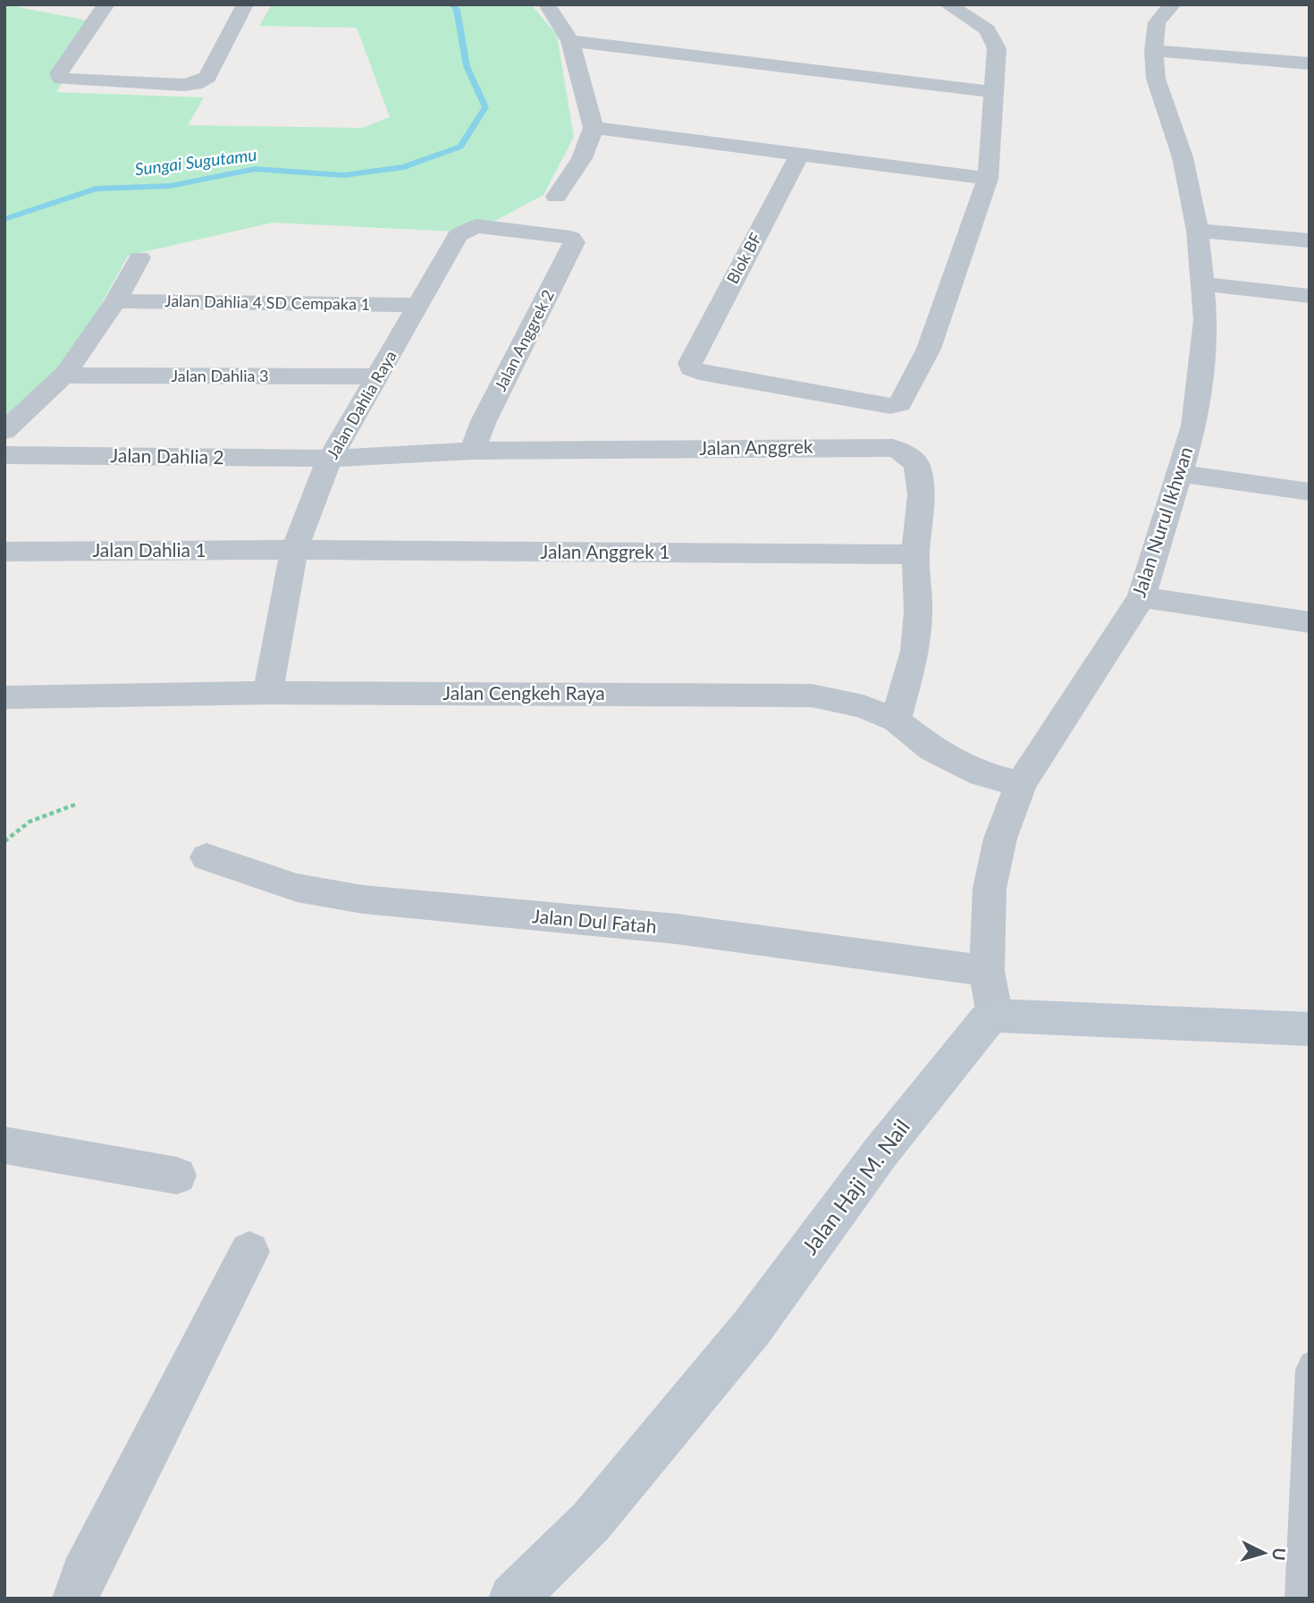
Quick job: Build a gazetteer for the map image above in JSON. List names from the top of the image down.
{
  "streets": {
    "main road": ["Jalan Haji M. Nail"],
    "street": [
      "Blok BF",
      "Jalan Dahlia 4 SD Cempaka 1",
      "Jalan Anggrek 2",
      "Jalan Dahlia 3",
      "Jalan Dahlia Raya",
      "Jalan Anggrek",
      "Jalan Dahlia 2",
      "Jalan Nurul Ikhwan",
      "Jalan Dahlia 1",
      "Jalan Anggrek 1",
      "Jalan Cengkeh Raya",
      "Jalan Dul Fatah"
    ]
  },
  "crossings": [
    ["Jalan Dahlia 4 SD Cempaka 1", "Jalan Dahlia Raya"],
    ["Jalan Anggrek 2", "Jalan Dahlia Raya"],
    ["Jalan Anggrek 2", "Jalan Anggrek"],
    ["Jalan Dahlia 3", "Jalan Dahlia Raya"],
    ["Jalan Dahlia Raya", "Jalan Anggrek"],
    ["Jalan Dahlia Raya", "Jalan Dahlia 2"],
    ["Jalan Dahlia Raya", "Jalan Dahlia 1"],
    ["Jalan Dahlia Raya", "Jalan Anggrek 1"],
    ["Jalan Dahlia Raya", "Jalan Cengkeh Raya"],
    ["Jalan Anggrek", "Jalan Dahlia 2"],
    ["Jalan Anggrek", "Jalan Anggrek 1"],
    ["Jalan Anggrek", "Jalan Cengkeh Raya"],
    ["Jalan Nurul Ikhwan", "Jalan Cengkeh Raya"],
    ["Jalan Nurul Ikhwan", "Jalan Dul Fatah"],
    ["Jalan Nurul Ikhwan", "Jalan Haji M. Nail"],
    ["Jalan Dahlia 1", "Jalan Anggrek 1"]
  ],
  "water": ["Sungai Sugutamu"],
  "north": "right"
}
